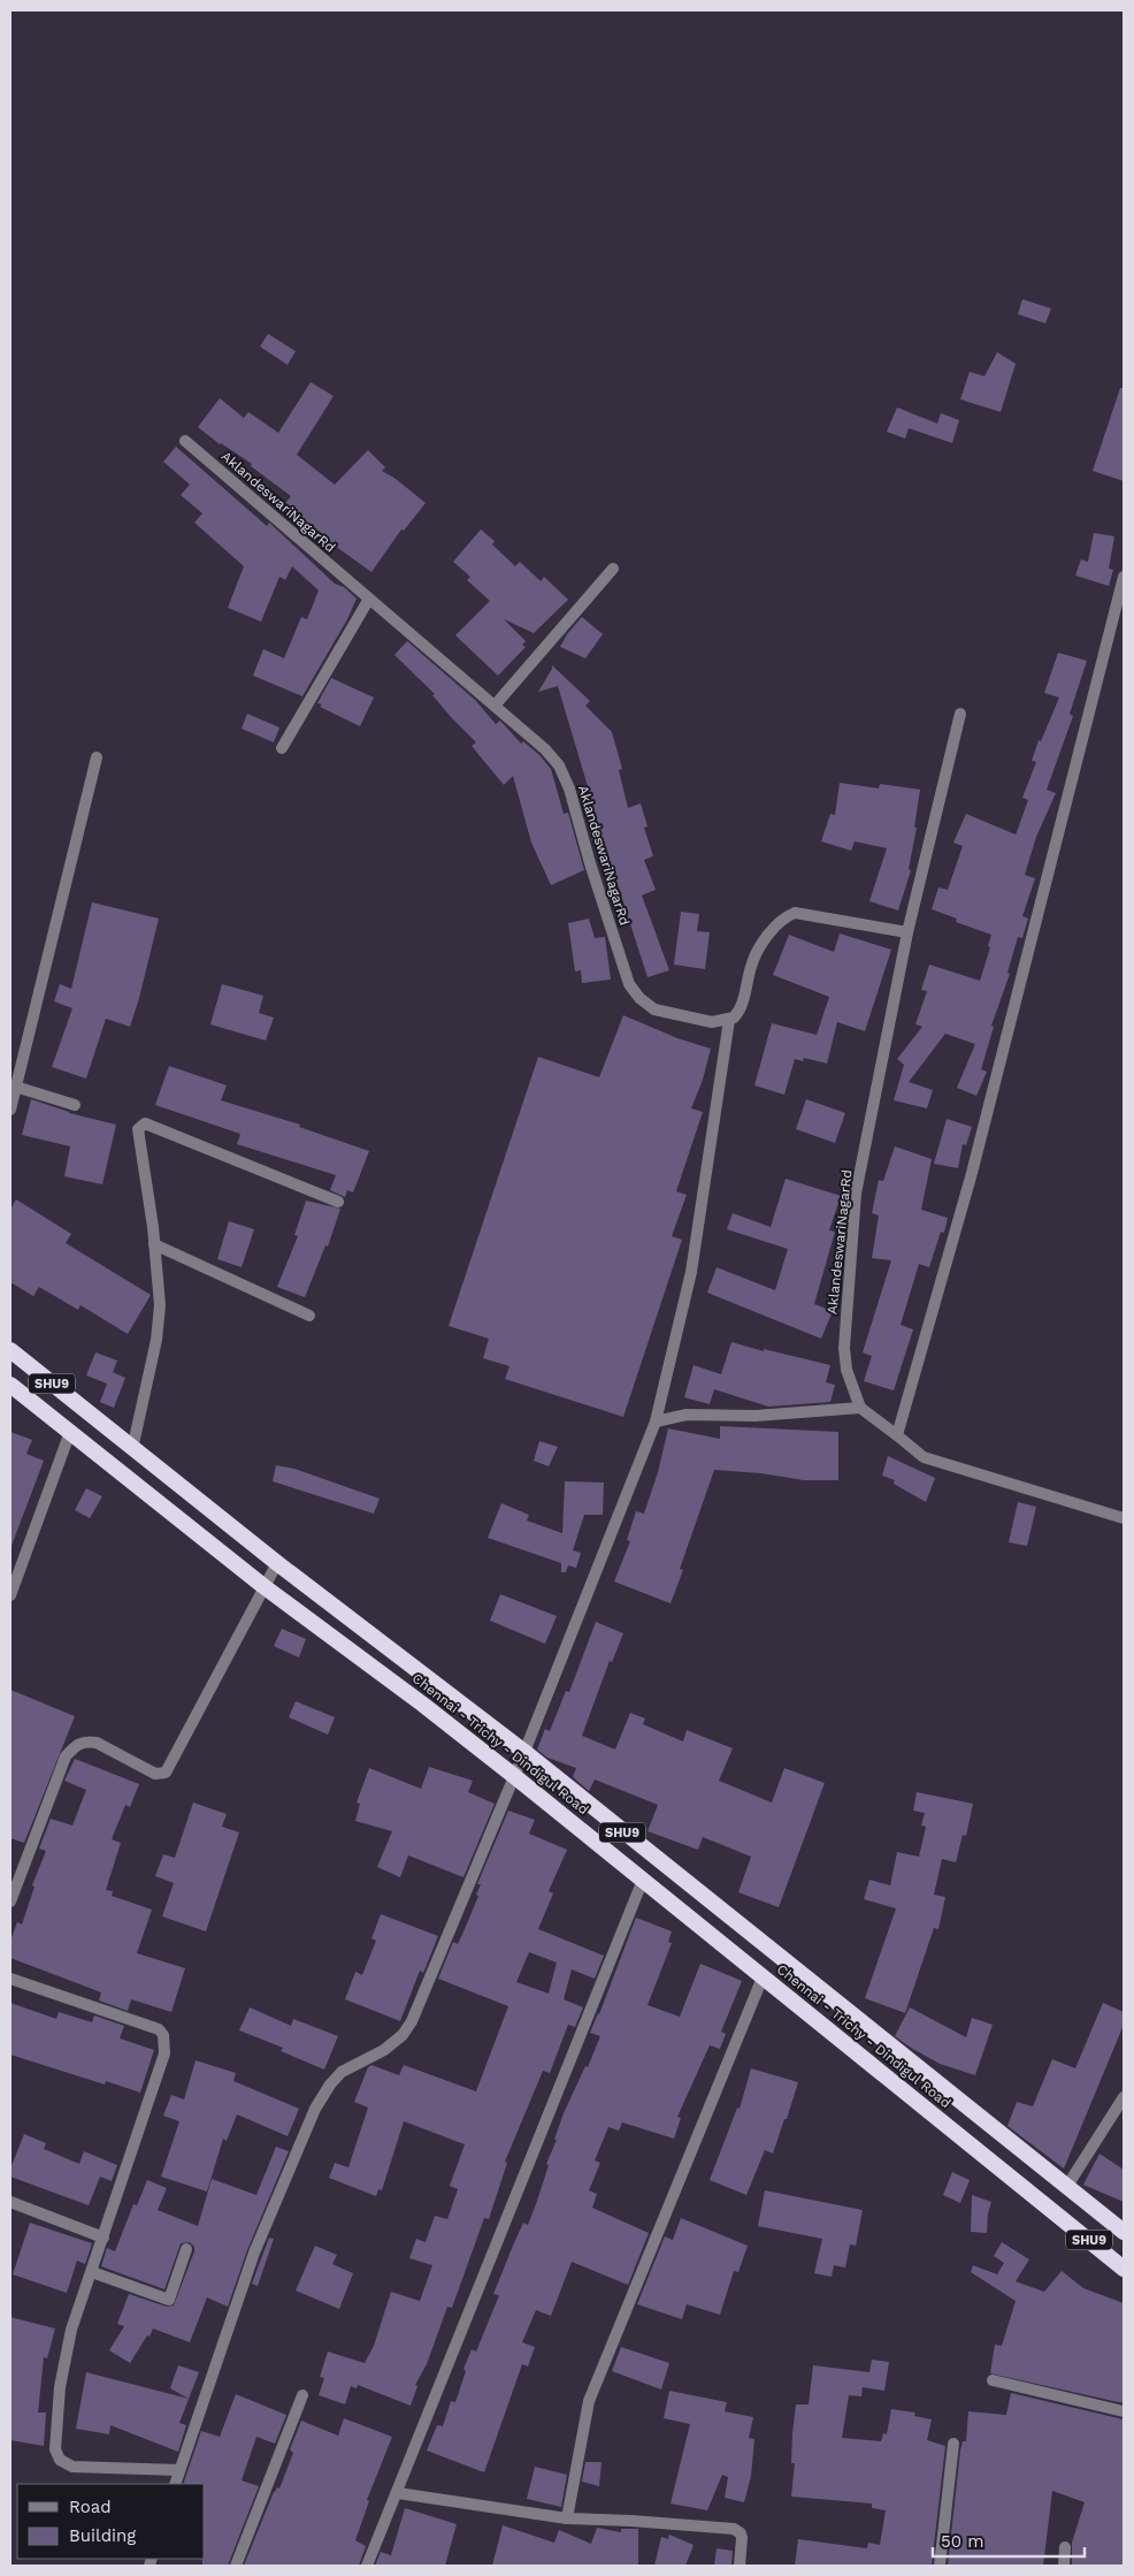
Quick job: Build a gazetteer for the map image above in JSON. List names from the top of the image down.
{
  "streets": {
    "highway": ["SHU9", "Chennai - Trichy - Dindigul Road"],
    "street": ["AklandeswariNagarRd"]
  },
  "legend": ["Road", "Building"],
  "scale_bar": "50 m"
}
